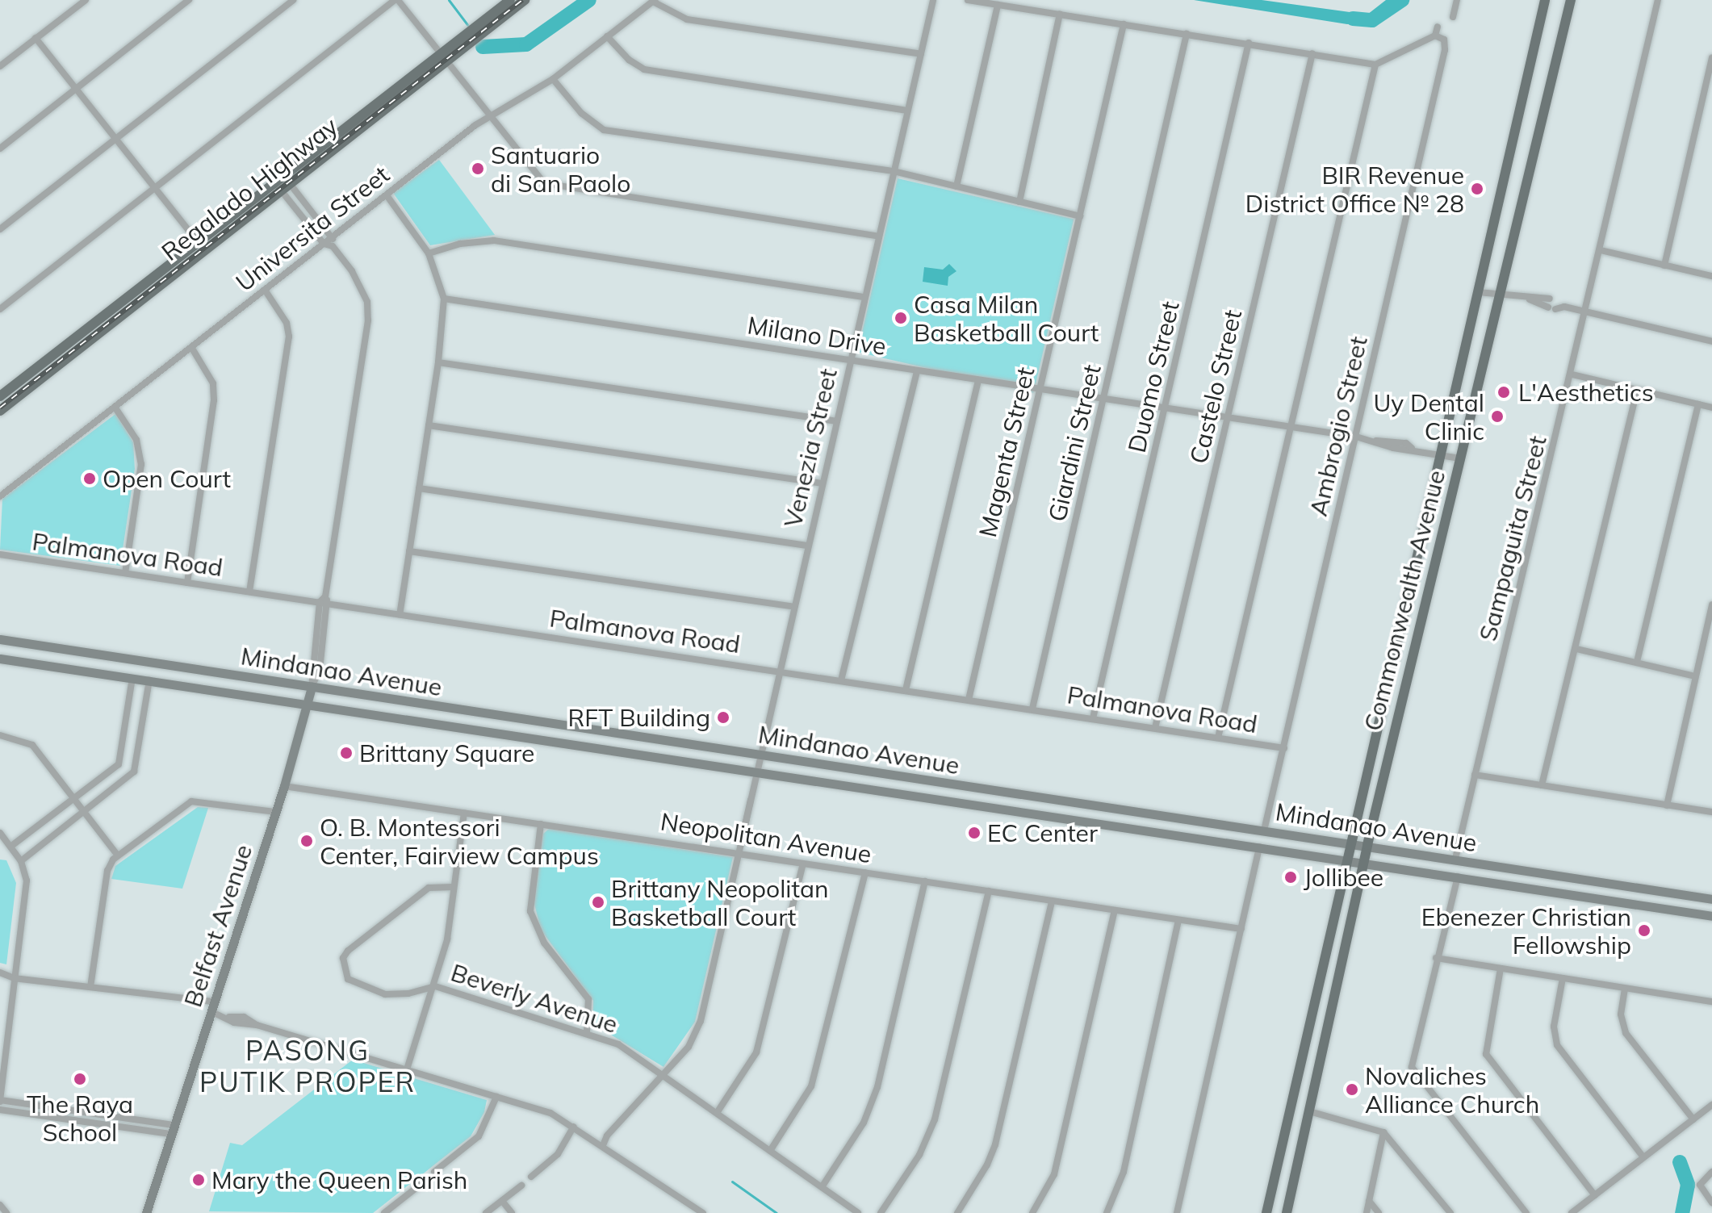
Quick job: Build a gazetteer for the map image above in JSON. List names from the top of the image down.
{
  "streets": {
    "main road": [
      "Regalado Highway",
      "Commonwealth Avenue",
      "Mindanao Avenue",
      "Belfast Avenue"
    ],
    "street": [
      "Universita Street",
      "Milano Drive",
      "Duomo Street",
      "Castelo Street",
      "Ambrogio Street",
      "Giardini Street",
      "Venezia Street",
      "Magenta Street",
      "Sampaguita Street",
      "Palmanova Road",
      "Neopolitan Avenue",
      "Beverly Avenue"
    ]
  },
  "crossings": [
    ["Milano Drive", "Duomo Street"],
    ["Milano Drive", "Castelo Street"],
    ["Milano Drive", "Ambrogio Street"],
    ["Milano Drive", "Giardini Street"],
    ["Milano Drive", "Venezia Street"],
    ["Milano Drive", "Magenta Street"],
    ["Milano Drive", "Commonwealth Avenue"],
    ["Duomo Street", "Palmanova Road"],
    ["Castelo Street", "Palmanova Road"],
    ["Ambrogio Street", "Palmanova Road"],
    ["Ambrogio Street", "Mindanao Avenue"],
    ["Giardini Street", "Palmanova Road"],
    ["Venezia Street", "Palmanova Road"],
    ["Venezia Street", "Mindanao Avenue"],
    ["Venezia Street", "Neopolitan Avenue"],
    ["Venezia Street", "Beverly Avenue"],
    ["Magenta Street", "Palmanova Road"],
    ["Sampaguita Street", "Mindanao Avenue"],
    ["Commonwealth Avenue", "Mindanao Avenue"],
    ["Mindanao Avenue", "Belfast Avenue"],
    ["Neopolitan Avenue", "Belfast Avenue"]
  ],
  "districts": ["PASONG PUTIK PROPER"],
  "places": [
    "Santuario di San Paolo",
    "BIR Revenue District Office № 28",
    "Casa Milan Basketball Court",
    "L'Aesthetics",
    "Uy Dental Clinic",
    "Open Court",
    "RFT Building",
    "Brittany Square",
    "EC Center",
    "O. B. Montessori Center, Fairview Campus",
    "Jollibee",
    "Brittany Neopolitan Basketball Court",
    "Ebenezer Christian Fellowship",
    "The Raya School",
    "Novaliches Alliance Church",
    "Mary the Queen Parish"
  ]
}
